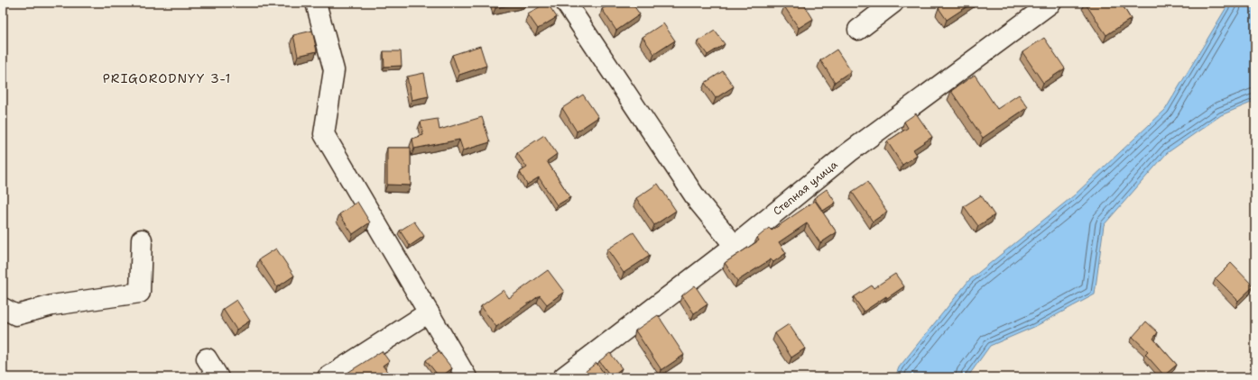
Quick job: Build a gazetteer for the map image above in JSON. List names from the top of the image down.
{
  "streets": {
    "street": ["Степная улица"]
  },
  "districts": ["PRIGORODNYY 3-1"]
}
